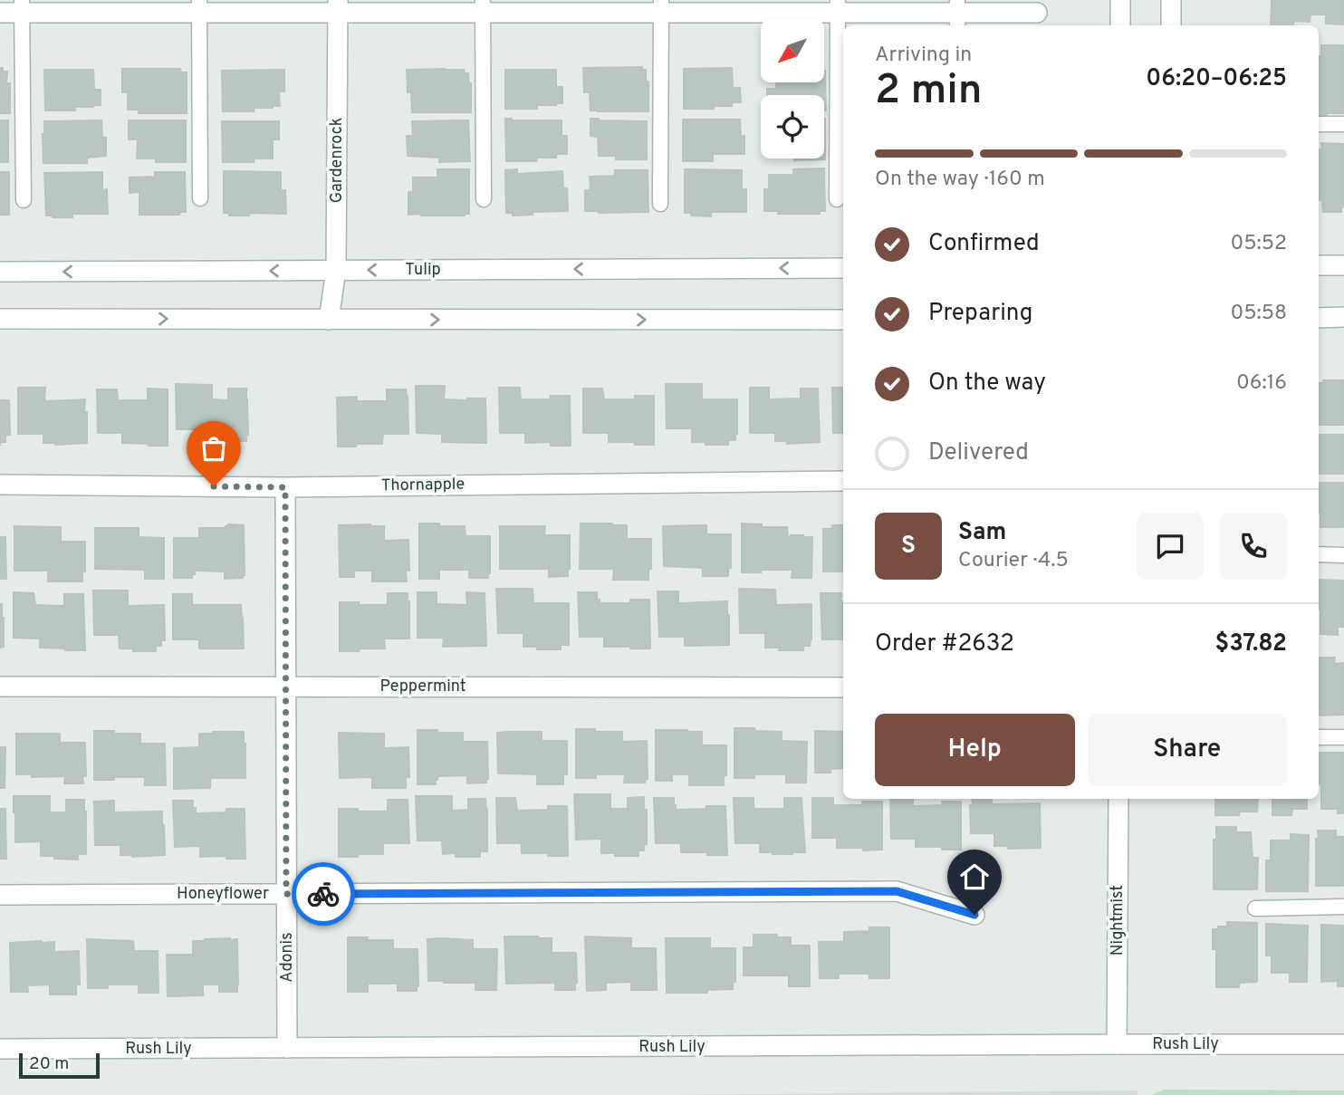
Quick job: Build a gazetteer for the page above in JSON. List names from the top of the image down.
{
  "streets": {
    "street": [
      "Gardenrock",
      "Tulip",
      "Thornapple",
      "Peppermint",
      "Honeyflower",
      "Nightmist",
      "Adonis",
      "Rush Lily"
    ]
  },
  "crossings": [
    ["Gardenrock", "Tulip"],
    ["Thornapple", "Adonis"],
    ["Peppermint", "Adonis"],
    ["Honeyflower", "Adonis"],
    ["Nightmist", "Rush Lily"],
    ["Adonis", "Rush Lily"]
  ],
  "scale_bar": "20 m",
  "north": "bottom left",
  "page": {
    "heading": ["2 min", "Arriving in", "06:20–06:25"],
    "panel": [
      "Sam",
      "Courier · 4.5",
      "Order #2632",
      "$37.82"
    ],
    "bar": "On the way · 160 m",
    "list": [
      ["Confirmed", "05:52"],
      ["Preparing", "05:58"],
      ["On the way", "06:16"],
      "Delivered"
    ],
    "round": "S",
    "buttons": ["Help", "Share"],
    "scale": "20 m"
  }
}
